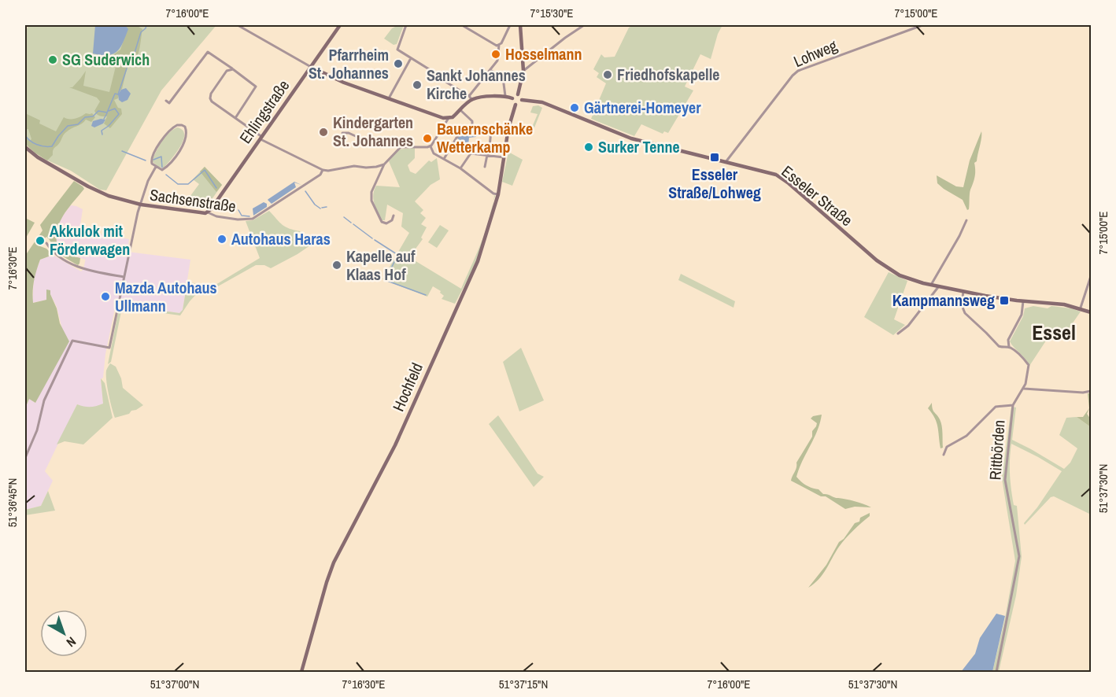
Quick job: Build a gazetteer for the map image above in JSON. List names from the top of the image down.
{
  "streets": {
    "street": [
      "Lohweg",
      "Ehlingstraße",
      "Esseler Straße",
      "Sachsenstraße",
      "Hochfeld",
      "Rittbörden"
    ]
  },
  "crossings": [
    ["Lohweg", "Esseler Straße"],
    ["Ehlingstraße", "Sachsenstraße"],
    ["Esseler Straße", "Hochfeld"],
    ["Esseler Straße", "Rittbörden"]
  ],
  "districts": ["Essel"],
  "places": {
    "other": [
      "Hosselmann",
      "SG Suderwich",
      "Pfarrheim St. Johannes",
      "Friedhofskapelle",
      "Sankt Johannes Kirche",
      "Gärtnerei-Homeyer",
      "Kindergarten St. Johannes",
      "Bauernschänke Wetterkamp",
      "Surker Tenne",
      "Autohaus Haras",
      "Akkulok mit Förderwagen",
      "Kapelle auf Klaas Hof",
      "Mazda Autohaus Ullmann"
    ],
    "transit": ["Esseler Straße/Lohweg", "Kampmannsweg"]
  },
  "north": "bottom right",
  "coordinates": [
    "7°16'00\"E",
    "7°15'30\"E",
    "7°15'00\"E",
    "7°16'30\"E",
    "51°37'30\"N",
    "51°36'45\"N",
    "51°37'00\"N",
    "51°37'15\"N"
  ]
}
